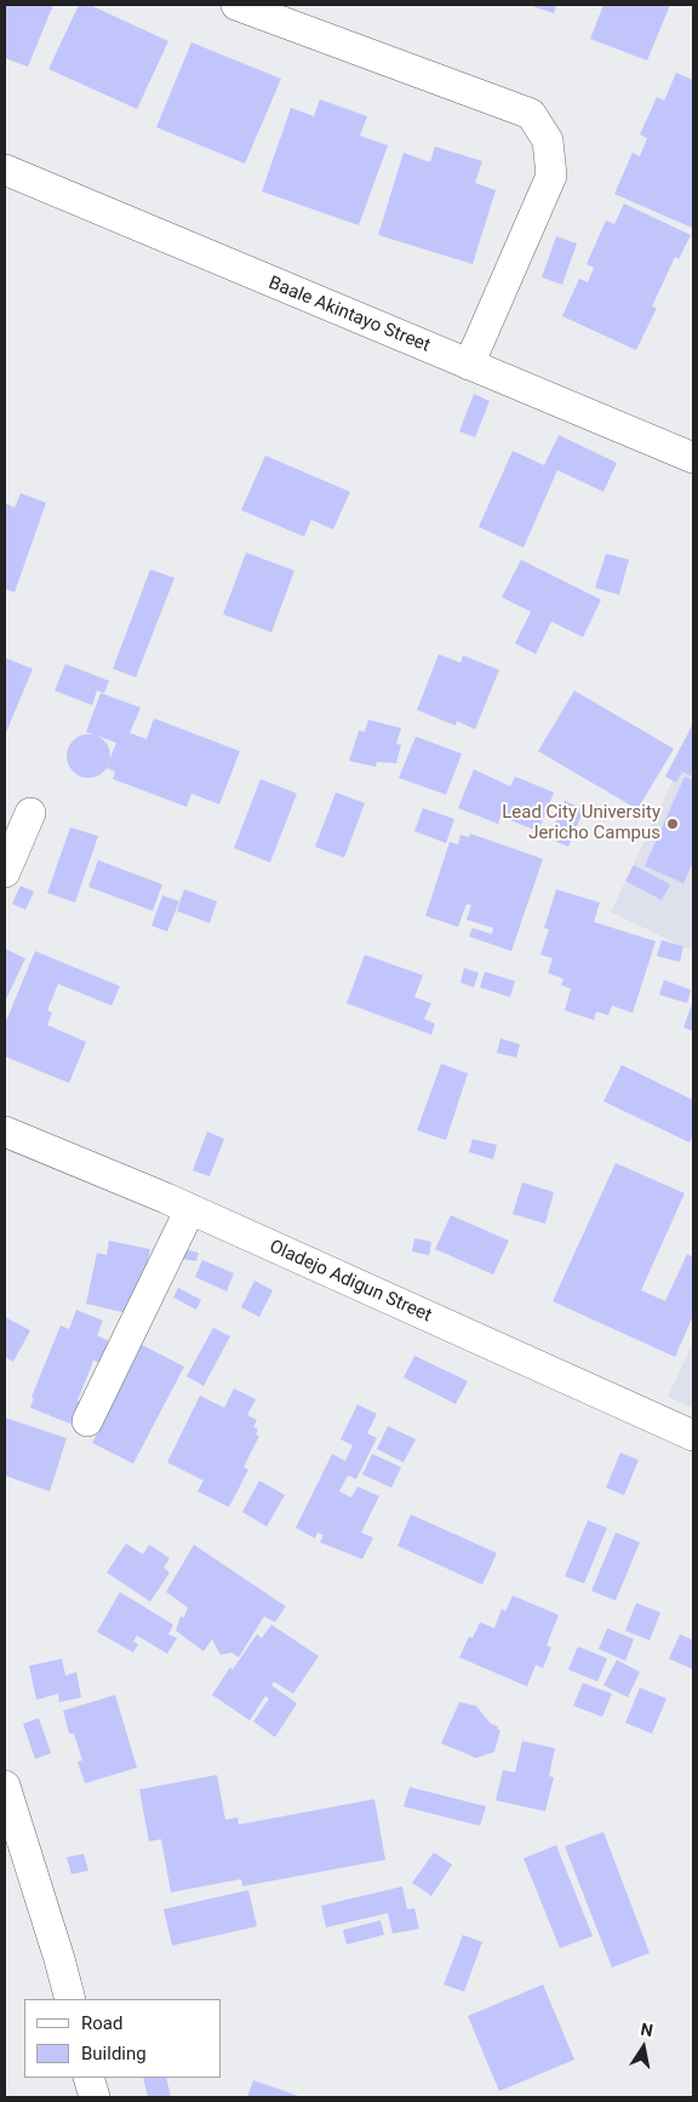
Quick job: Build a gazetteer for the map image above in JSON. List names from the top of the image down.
{
  "streets": {
    "street": ["Baale Akintayo Street", "Oladejo Adigun Street"]
  },
  "places": ["Lead City University Jericho Campus"],
  "legend": ["Road", "Building"],
  "north": "top"
}
